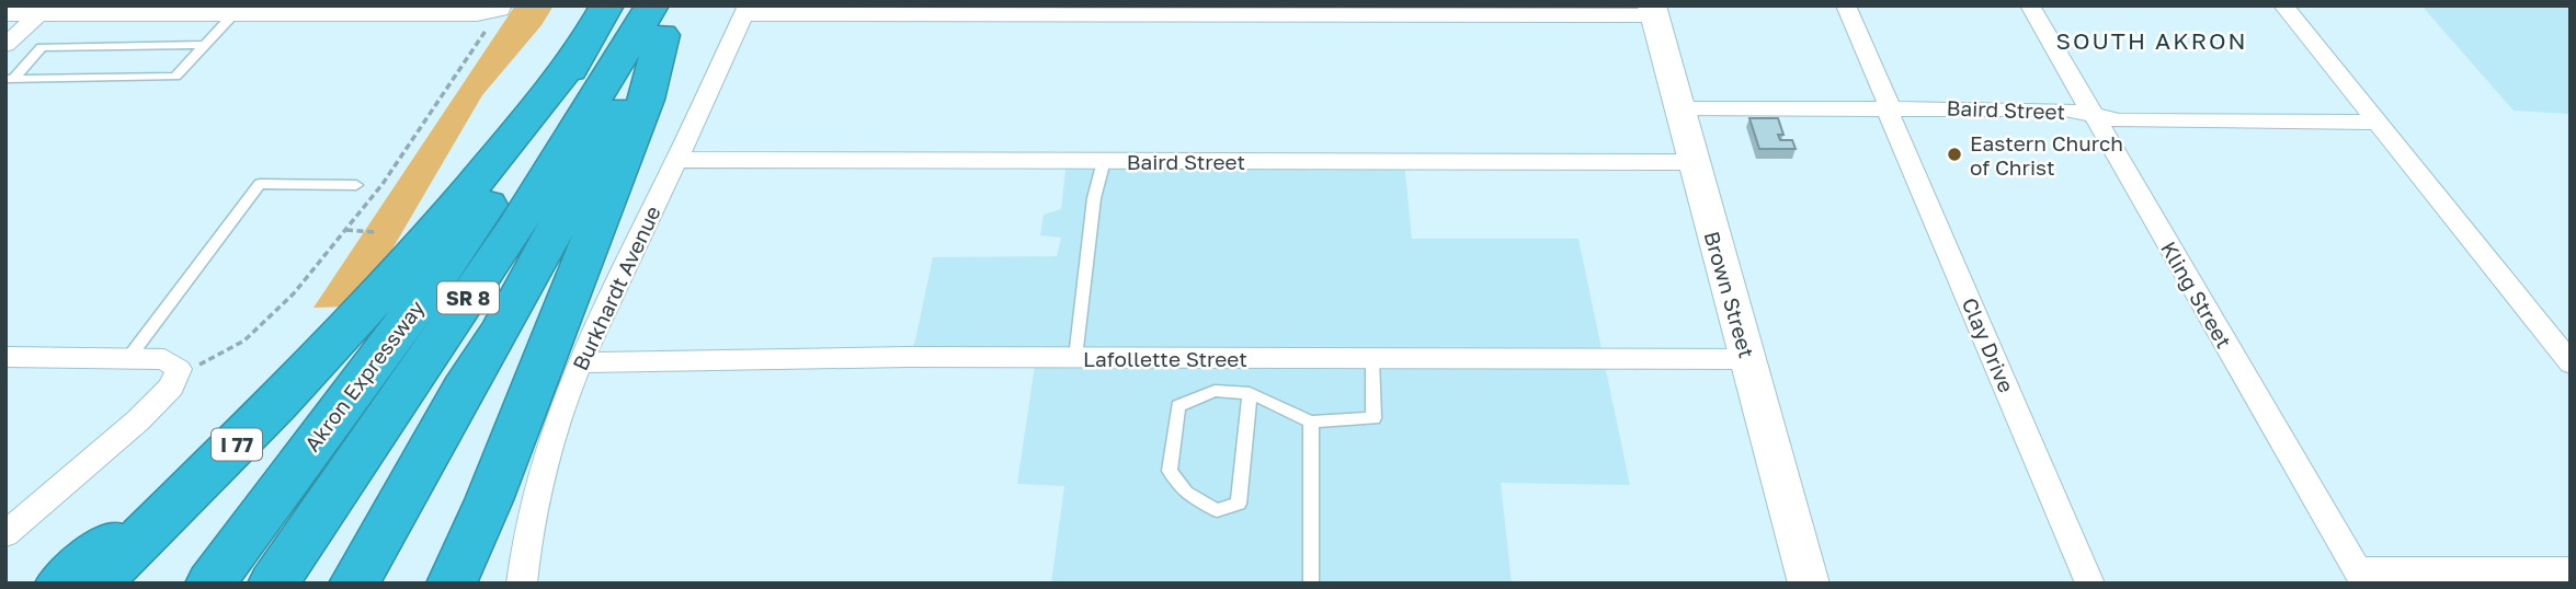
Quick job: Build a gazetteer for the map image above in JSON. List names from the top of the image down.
{
  "streets": {
    "highway": ["SR 8", "Akron Expressway", "I 77"],
    "main road": ["Brown Street"],
    "street": [
      "Baird Street",
      "Burkhardt Avenue",
      "Kling Street",
      "Clay Drive",
      "Lafollette Street"
    ]
  },
  "crossings": [
    ["Baird Street", "Burkhardt Avenue"],
    ["Baird Street", "Brown Street"],
    ["Baird Street", "Kling Street"],
    ["Baird Street", "Clay Drive"],
    ["Burkhardt Avenue", "Lafollette Street"],
    ["Brown Street", "Lafollette Street"],
    ["Akron Expressway", "I 77"]
  ],
  "districts": ["SOUTH AKRON"],
  "places": ["Eastern Church of Christ"]
}
